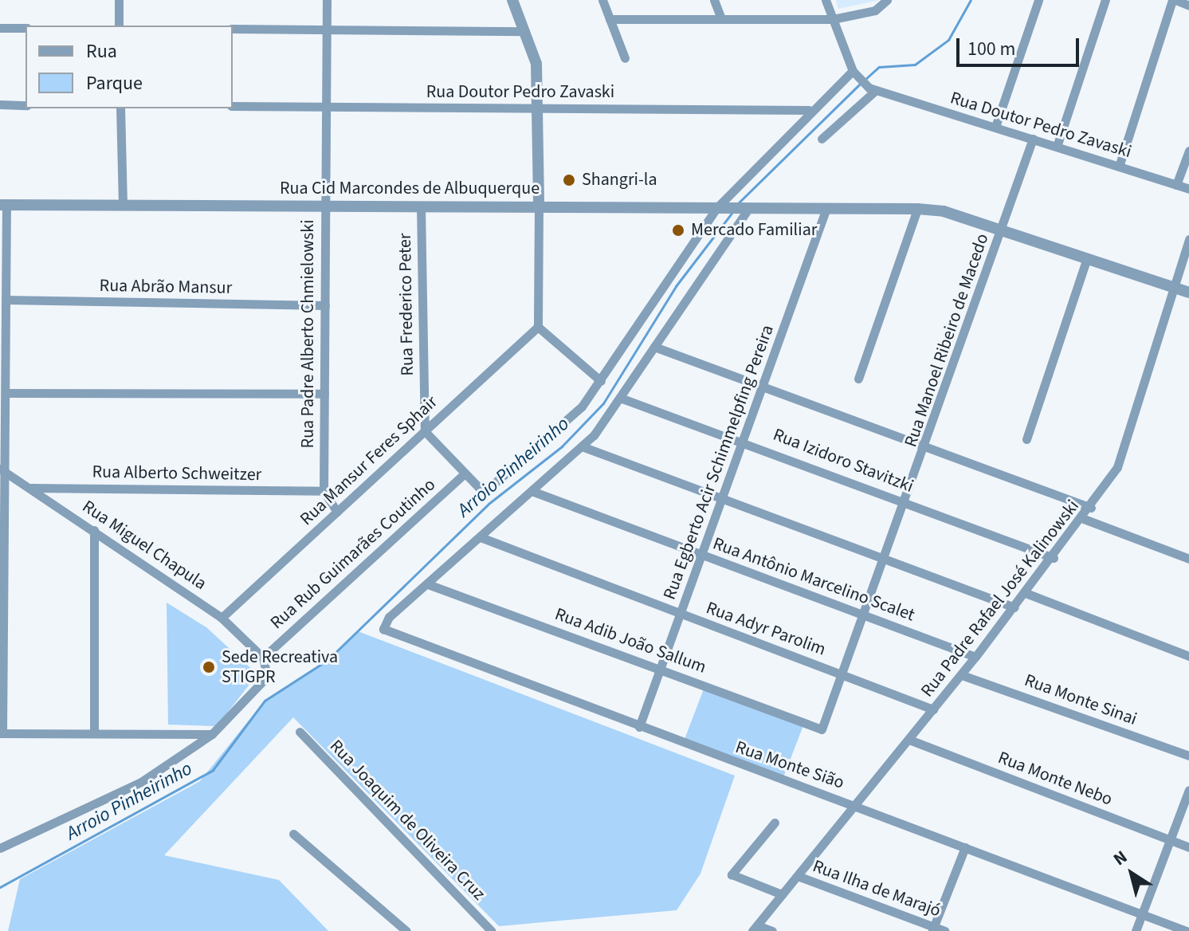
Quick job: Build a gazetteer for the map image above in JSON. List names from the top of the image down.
{
  "streets": {
    "street": [
      "Rua Doutor Pedro Zavaski",
      "Rua Cid Marcondes de Albuquerque",
      "Rua Abrão Mansur",
      "Rua Frederico Peter",
      "Rua Padre Alberto Chmielowski",
      "Rua Manoel Ribeiro de Macedo",
      "Rua Mansur Feres Sphair",
      "Rua Izidoro Stavitzki",
      "Rua Egberto Acir Schimmelpfing Pereira",
      "Rua Alberto Schweitzer",
      "Rua Miguel Chapula",
      "Rua Rub Guimarães Coutinho",
      "Rua Antônio Marcelino Scalet",
      "Rua Padre Rafael José Kalinowski",
      "Rua Adyr Parolim",
      "Rua Adib João Sallum",
      "Rua Monte Sinai",
      "Rua Monte Sião",
      "Rua Monte Nebo",
      "Rua Joaquim de Oliveira Cruz",
      "Rua Ilha de Marajó"
    ]
  },
  "crossings": [
    ["Rua Doutor Pedro Zavaski", "Rua Padre Alberto Chmielowski"],
    ["Rua Doutor Pedro Zavaski", "Rua Manoel Ribeiro de Macedo"],
    ["Rua Cid Marcondes de Albuquerque", "Rua Frederico Peter"],
    ["Rua Cid Marcondes de Albuquerque", "Rua Padre Alberto Chmielowski"],
    ["Rua Cid Marcondes de Albuquerque", "Rua Manoel Ribeiro de Macedo"],
    ["Rua Cid Marcondes de Albuquerque", "Rua Egberto Acir Schimmelpfing Pereira"],
    ["Rua Cid Marcondes de Albuquerque", "Rua Padre Rafael José Kalinowski"],
    ["Rua Abrão Mansur", "Rua Padre Alberto Chmielowski"],
    ["Rua Frederico Peter", "Rua Mansur Feres Sphair"],
    ["Rua Padre Alberto Chmielowski", "Rua Alberto Schweitzer"],
    ["Rua Manoel Ribeiro de Macedo", "Rua Izidoro Stavitzki"],
    ["Rua Manoel Ribeiro de Macedo", "Rua Antônio Marcelino Scalet"],
    ["Rua Manoel Ribeiro de Macedo", "Rua Adyr Parolim"],
    ["Rua Manoel Ribeiro de Macedo", "Rua Adib João Sallum"],
    ["Rua Mansur Feres Sphair", "Rua Miguel Chapula"],
    ["Rua Izidoro Stavitzki", "Rua Egberto Acir Schimmelpfing Pereira"],
    ["Rua Izidoro Stavitzki", "Rua Padre Rafael José Kalinowski"],
    ["Rua Egberto Acir Schimmelpfing Pereira", "Rua Antônio Marcelino Scalet"],
    ["Rua Egberto Acir Schimmelpfing Pereira", "Rua Adyr Parolim"],
    ["Rua Egberto Acir Schimmelpfing Pereira", "Rua Adib João Sallum"],
    ["Rua Egberto Acir Schimmelpfing Pereira", "Rua Monte Sião"],
    ["Rua Alberto Schweitzer", "Rua Miguel Chapula"],
    ["Rua Miguel Chapula", "Rua Rub Guimarães Coutinho"],
    ["Rua Antônio Marcelino Scalet", "Rua Padre Rafael José Kalinowski"],
    ["Rua Padre Rafael José Kalinowski", "Rua Adyr Parolim"],
    ["Rua Padre Rafael José Kalinowski", "Rua Monte Sinai"],
    ["Rua Padre Rafael José Kalinowski", "Rua Monte Sião"],
    ["Rua Padre Rafael José Kalinowski", "Rua Monte Nebo"],
    ["Rua Padre Rafael José Kalinowski", "Rua Ilha de Marajó"],
    ["Rua Adib João Sallum", "Rua Monte Sião"]
  ],
  "water": ["Arroio Pinheirinho"],
  "places": ["Shangri-la", "Mercado Familiar", "Sede Recreativa STIGPR"],
  "legend": ["Rua", "Parque"],
  "scale_bar": "100 m",
  "north": "top left"
}
